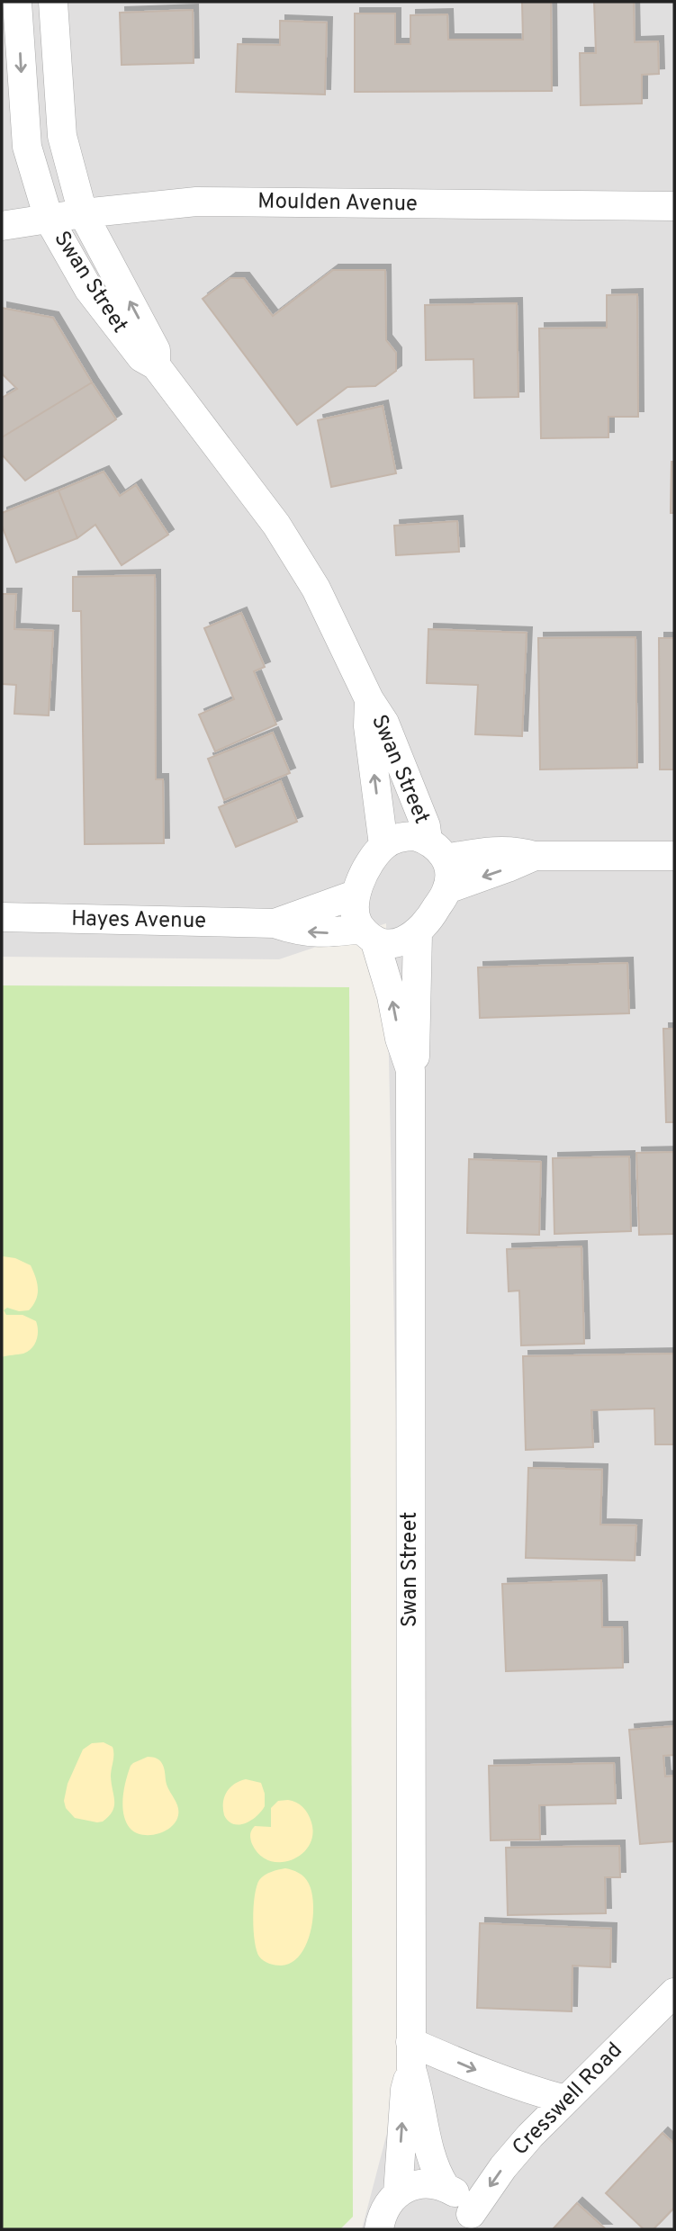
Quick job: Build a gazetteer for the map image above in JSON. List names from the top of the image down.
{
  "streets": {
    "street": [
      "Moulden Avenue",
      "Swan Street",
      "Hayes Avenue",
      "Cresswell Road"
    ]
  },
  "crossings": [
    ["Moulden Avenue", "Swan Street"],
    ["Swan Street", "Hayes Avenue"]
  ],
  "one_way": ["Cresswell Road"]
}
